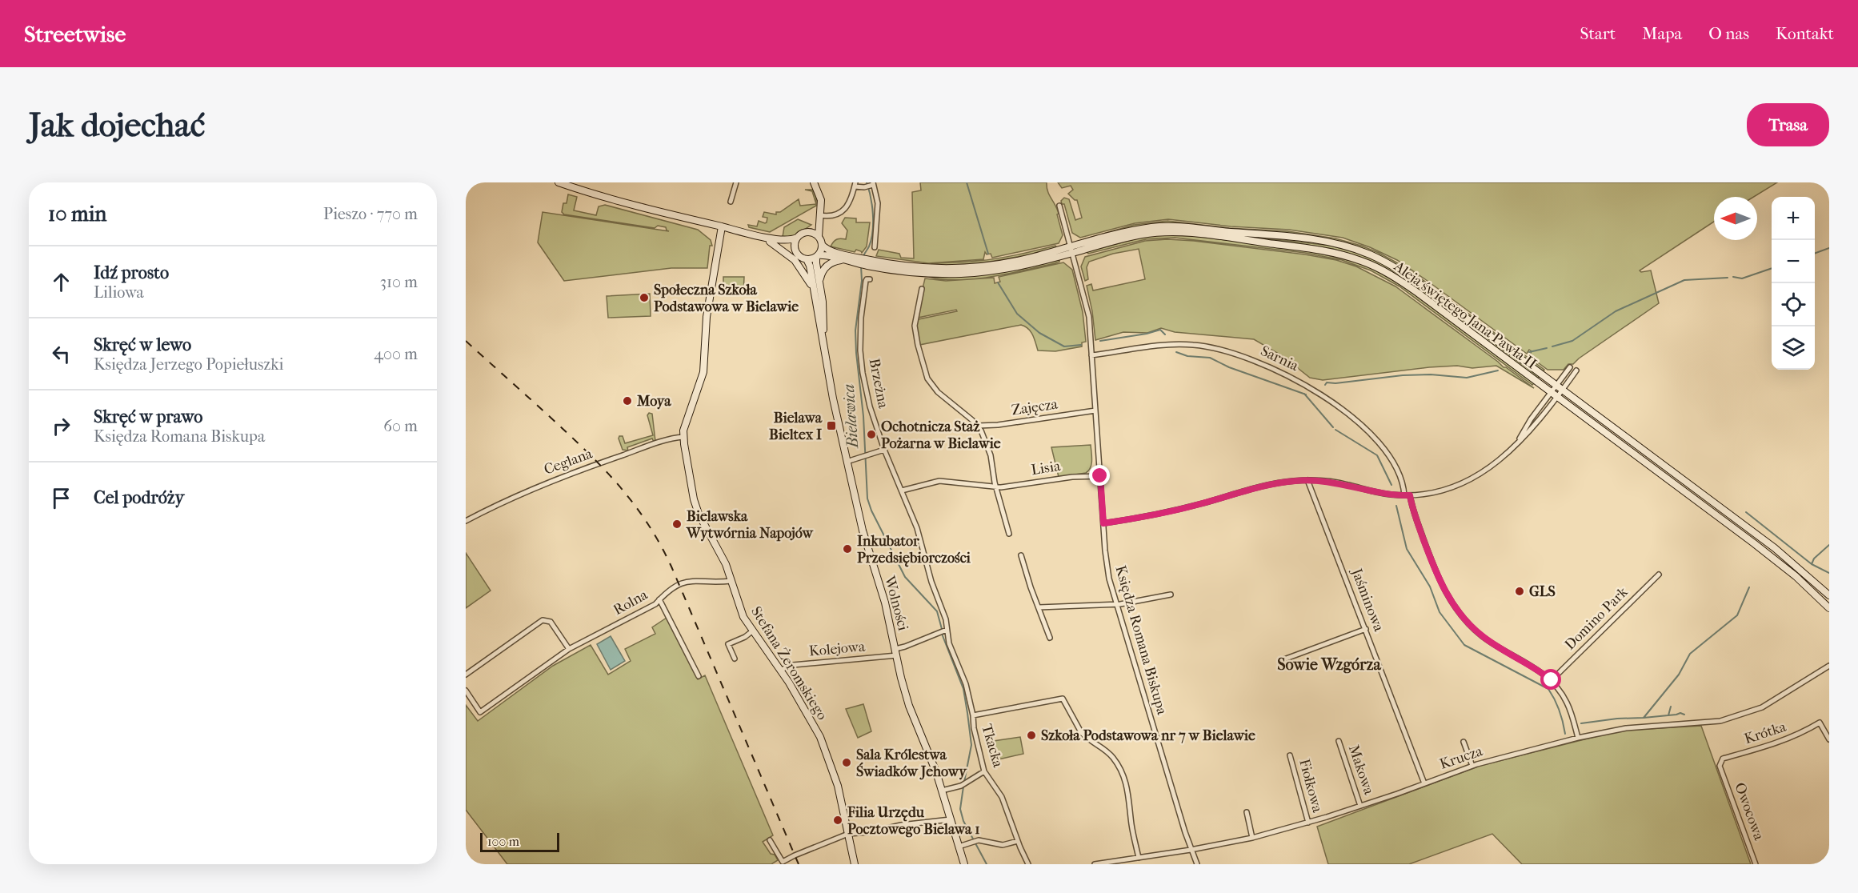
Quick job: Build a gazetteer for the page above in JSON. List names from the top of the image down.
{
  "streets": {
    "main road": ["Aleja świętego Jana Pawła II", "Wolności", "Stefana Żeromskiego"],
    "street": [
      "Sarnia",
      "Brzeżna",
      "Zajęcza",
      "Ceglana",
      "Lisia",
      "Jaśminowa",
      "Rolna",
      "Domino Park",
      "Księdza Romana Biskupa",
      "Kolejowa",
      "Krótka",
      "Tkacka",
      "Krucza",
      "Makowa",
      "Fiołkowa",
      "Owocowa"
    ]
  },
  "crossings": [
    ["Aleja świętego Jana Pawła II", "Wolności"],
    ["Aleja świętego Jana Pawła II", "Księdza Romana Biskupa"],
    ["Sarnia", "Domino Park"],
    ["Sarnia", "Księdza Romana Biskupa"],
    ["Sarnia", "Krucza"],
    ["Brzeżna", "Kolejowa"],
    ["Brzeżna", "Tkacka"],
    ["Zajęcza", "Księdza Romana Biskupa"],
    ["Ceglana", "Stefana Żeromskiego"],
    ["Lisia", "Księdza Romana Biskupa"],
    ["Jaśminowa", "Krucza"],
    ["Rolna", "Stefana Żeromskiego"],
    ["Wolności", "Kolejowa"],
    ["Księdza Romana Biskupa", "Krucza"],
    ["Kolejowa", "Stefana Żeromskiego"],
    ["Kolejowa", "Tkacka"],
    ["Krótka", "Owocowa"],
    ["Krucza", "Makowa"],
    ["Krucza", "Fiołkowa"]
  ],
  "districts": ["Sowie Wzgórza"],
  "water": ["Bielawica"],
  "places": {
    "other": [
      "Społeczna Szkoła Podstawowa w Bielawie",
      "Moya",
      "Ochotnicza Staż Pożarna w Bielawie",
      "Bielawska Wytwórnia Napojów",
      "Inkubator Przedsiębiorczości",
      "GLS",
      "Szkoła Podstawowa nr 7 w Bielawie",
      "Sala Królestwa Świadków Jehowy",
      "Filia Urzędu Pocztowego Bielawa 1"
    ],
    "transit": ["Bielawa Bieltex I"]
  },
  "scale_bar": "100 m",
  "north": "left",
  "page": {
    "header": "Streetwise",
    "nav": [
      "Start",
      "Mapa",
      "O nas",
      "Kontakt"
    ],
    "buttons": "Trasa",
    "title": "Jak dojechać",
    "heading": ["10 min", "Pieszo · 770 m"],
    "map_buttons": ["+", "−"],
    "list": [
      ["Idź prosto", "Liliowa", "310 m"],
      ["Skręć w lewo", "Księdza Jerzego Popiełuszki", "400 m"],
      ["Skręć w prawo", "Księdza Romana Biskupa", "60 m"],
      "Cel podróży"
    ],
    "scale": "100 m"
  }
}
